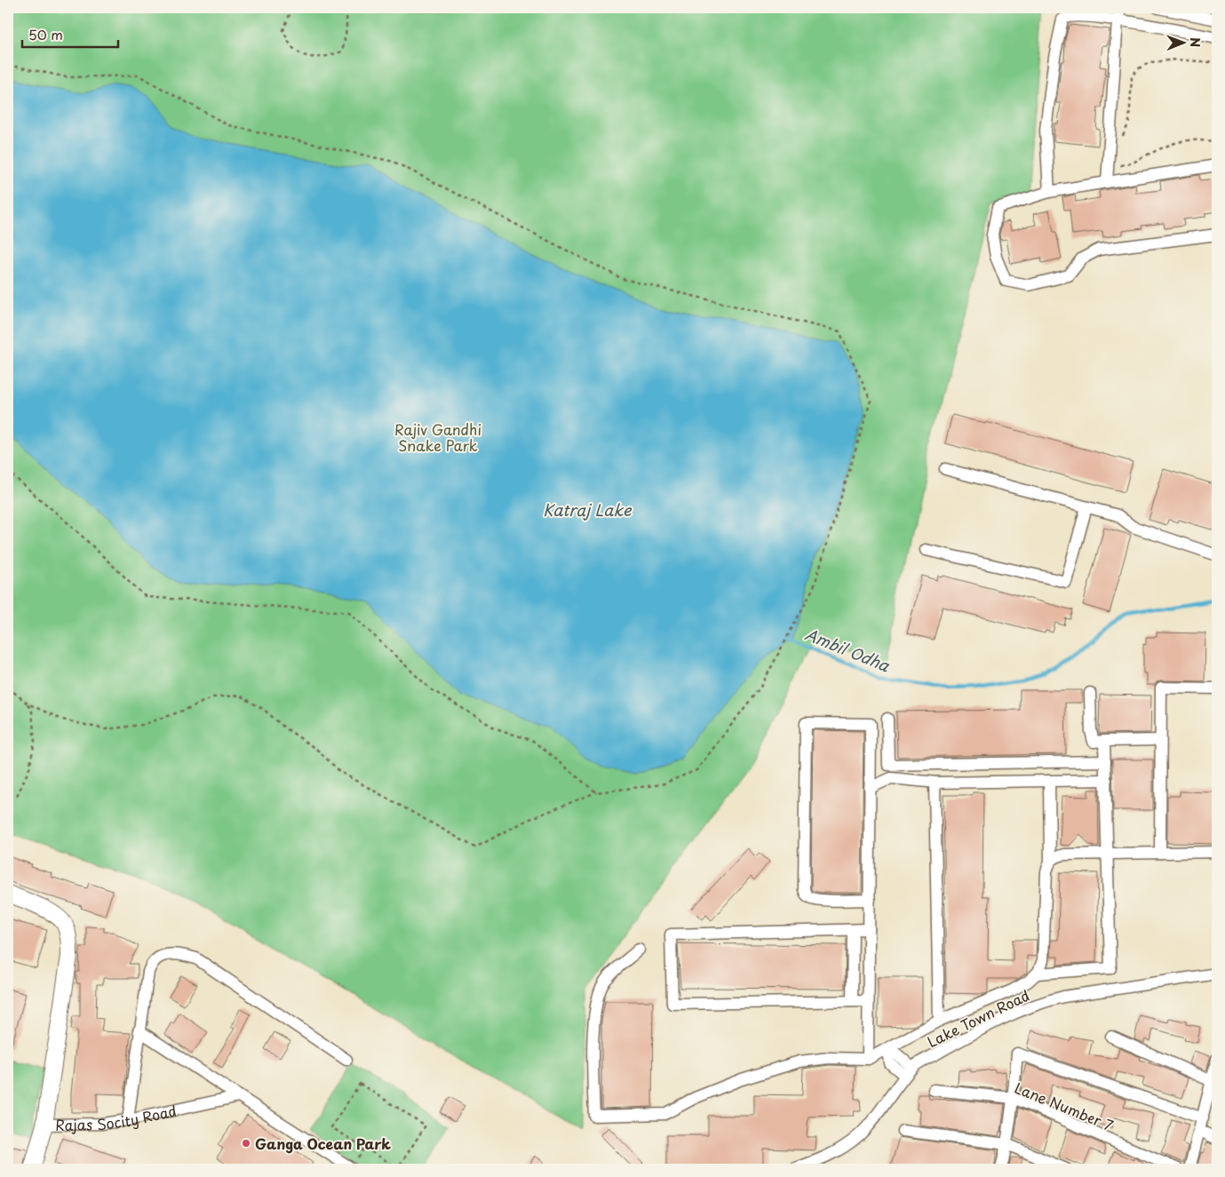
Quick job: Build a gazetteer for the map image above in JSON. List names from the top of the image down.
{
  "streets": {
    "street": ["Lake Town Road", "Lane Number 7", "Rajas Socity Road"]
  },
  "water": ["Katraj Lake", "Ambil Odha"],
  "parks": ["Rajiv Gandhi Snake Park"],
  "places": ["Ganga Ocean Park"],
  "scale_bar": "50 m",
  "north": "right"
}
